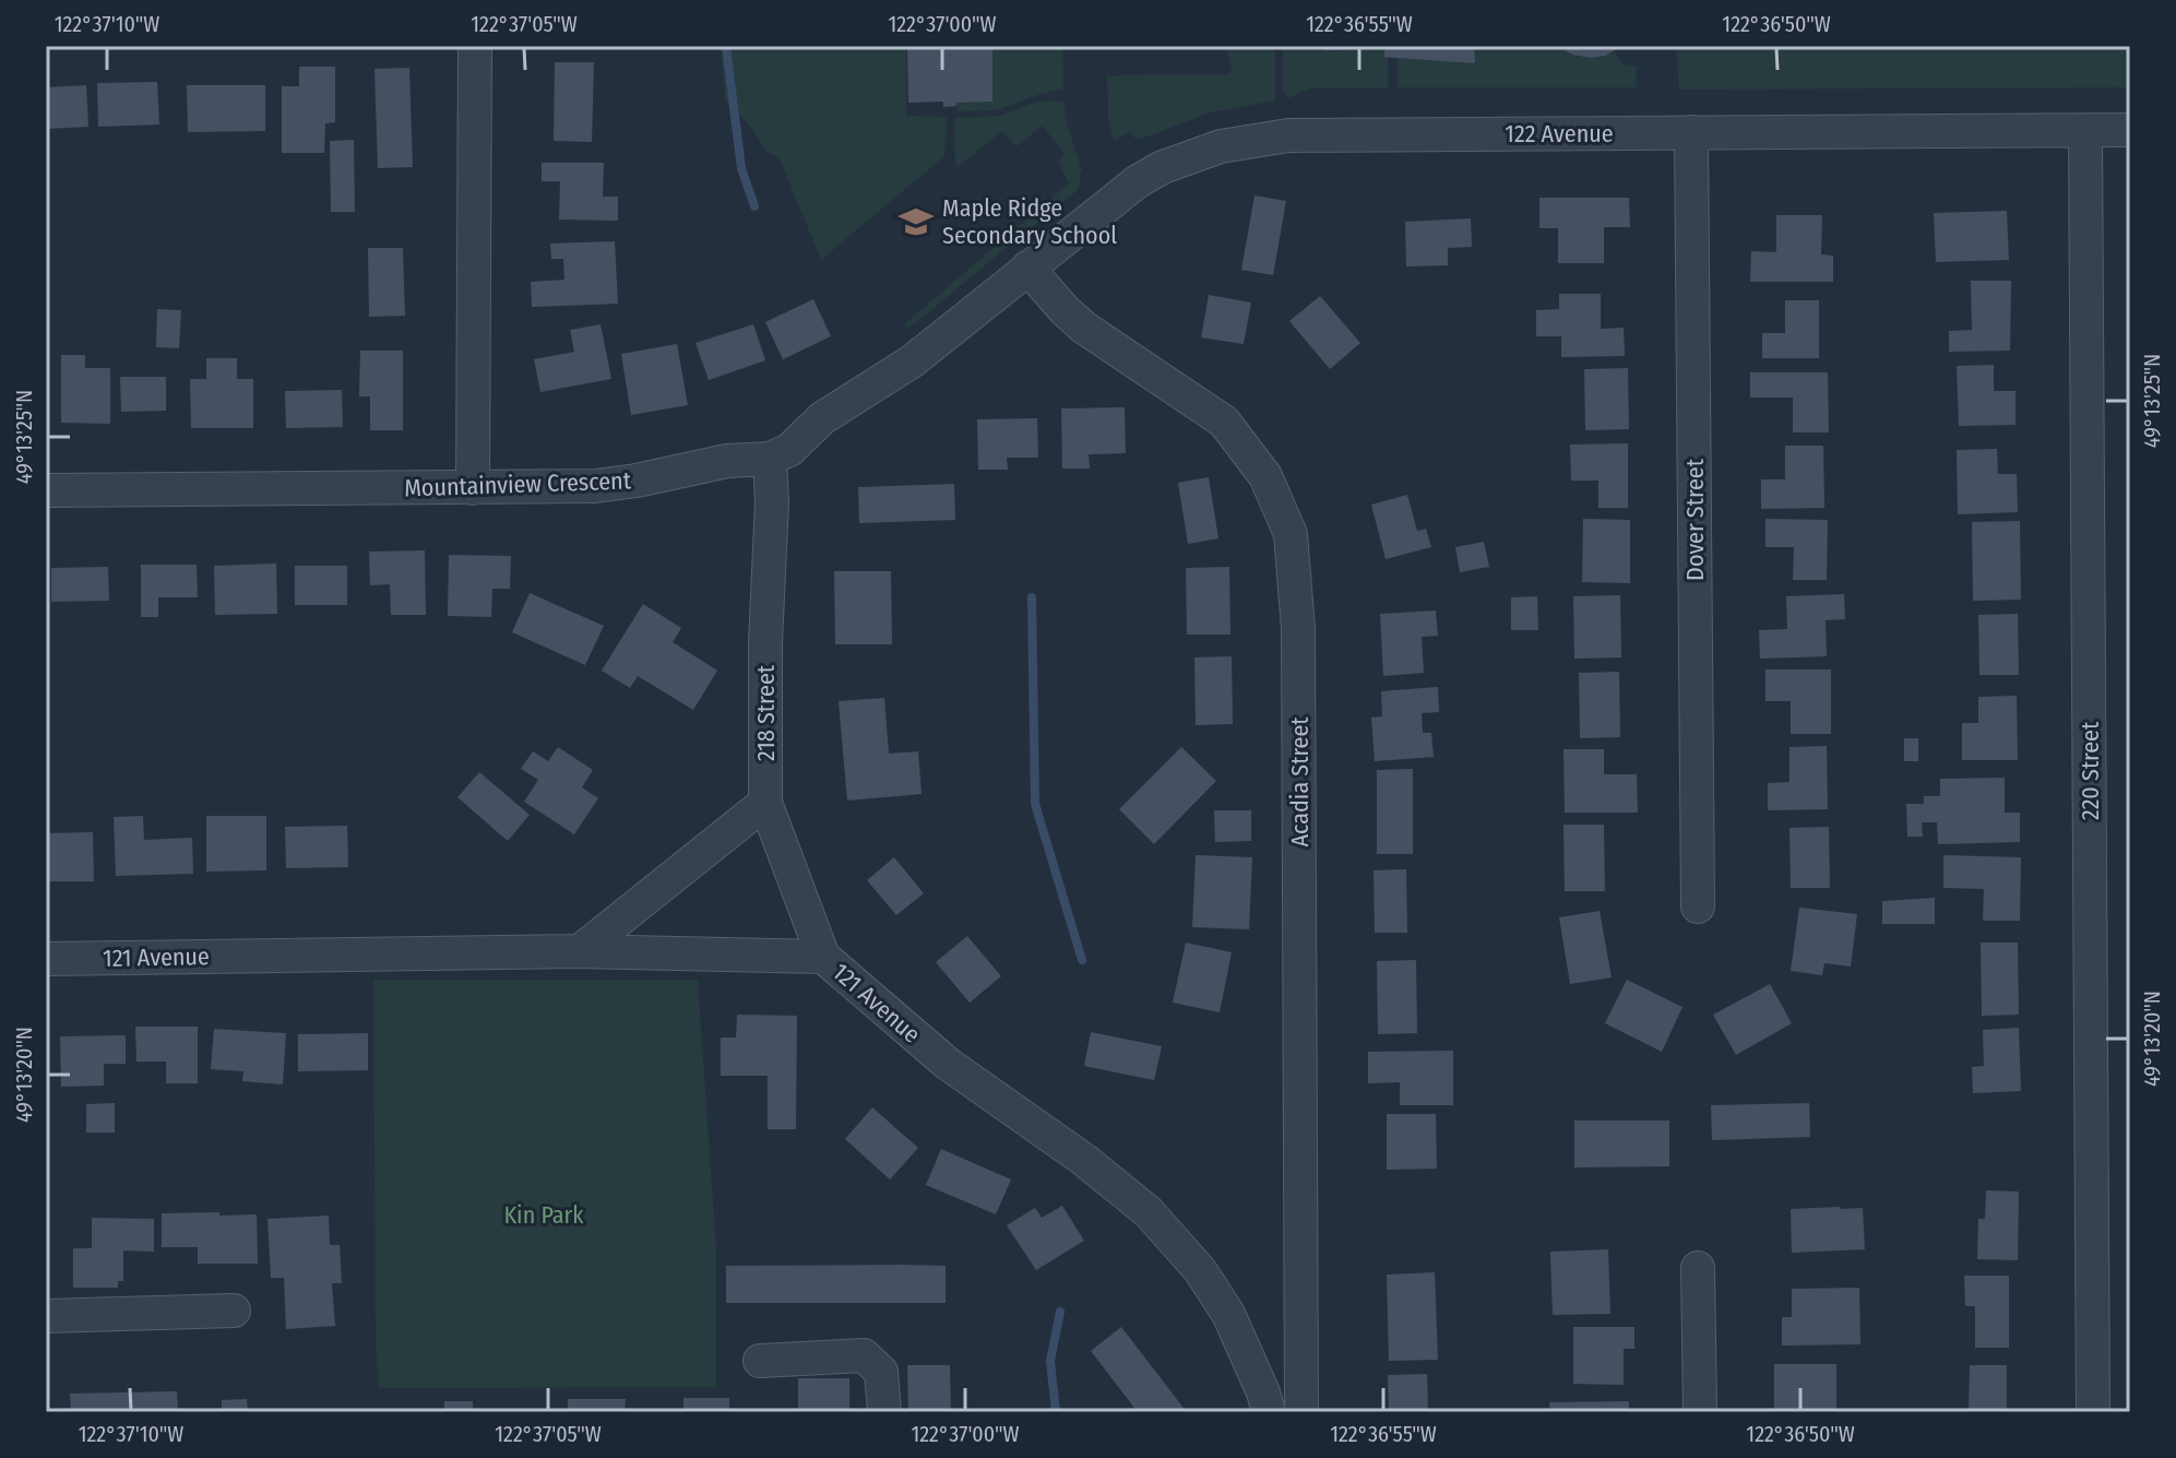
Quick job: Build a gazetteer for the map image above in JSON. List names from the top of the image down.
{
  "streets": {
    "street": [
      "122 Avenue",
      "Mountainview Crescent",
      "Dover Street",
      "218 Street",
      "220 Street",
      "Acadia Street",
      "121 Avenue"
    ]
  },
  "crossings": [
    ["122 Avenue", "Mountainview Crescent"],
    ["122 Avenue", "Dover Street"],
    ["122 Avenue", "220 Street"],
    ["122 Avenue", "Acadia Street"],
    ["Mountainview Crescent", "218 Street"],
    ["Mountainview Crescent", "Acadia Street"],
    ["218 Street", "121 Avenue"]
  ],
  "parks": ["Kin Park"],
  "places": {
    "school or university": ["Maple Ridge Secondary School"]
  },
  "coordinates": [
    "122°37'10\"W",
    "122°37'05\"W",
    "122°37'00\"W",
    "122°36'55\"W",
    "122°36'50\"W",
    "49°13'25\"N",
    "49°13'20\"N"
  ]
}
